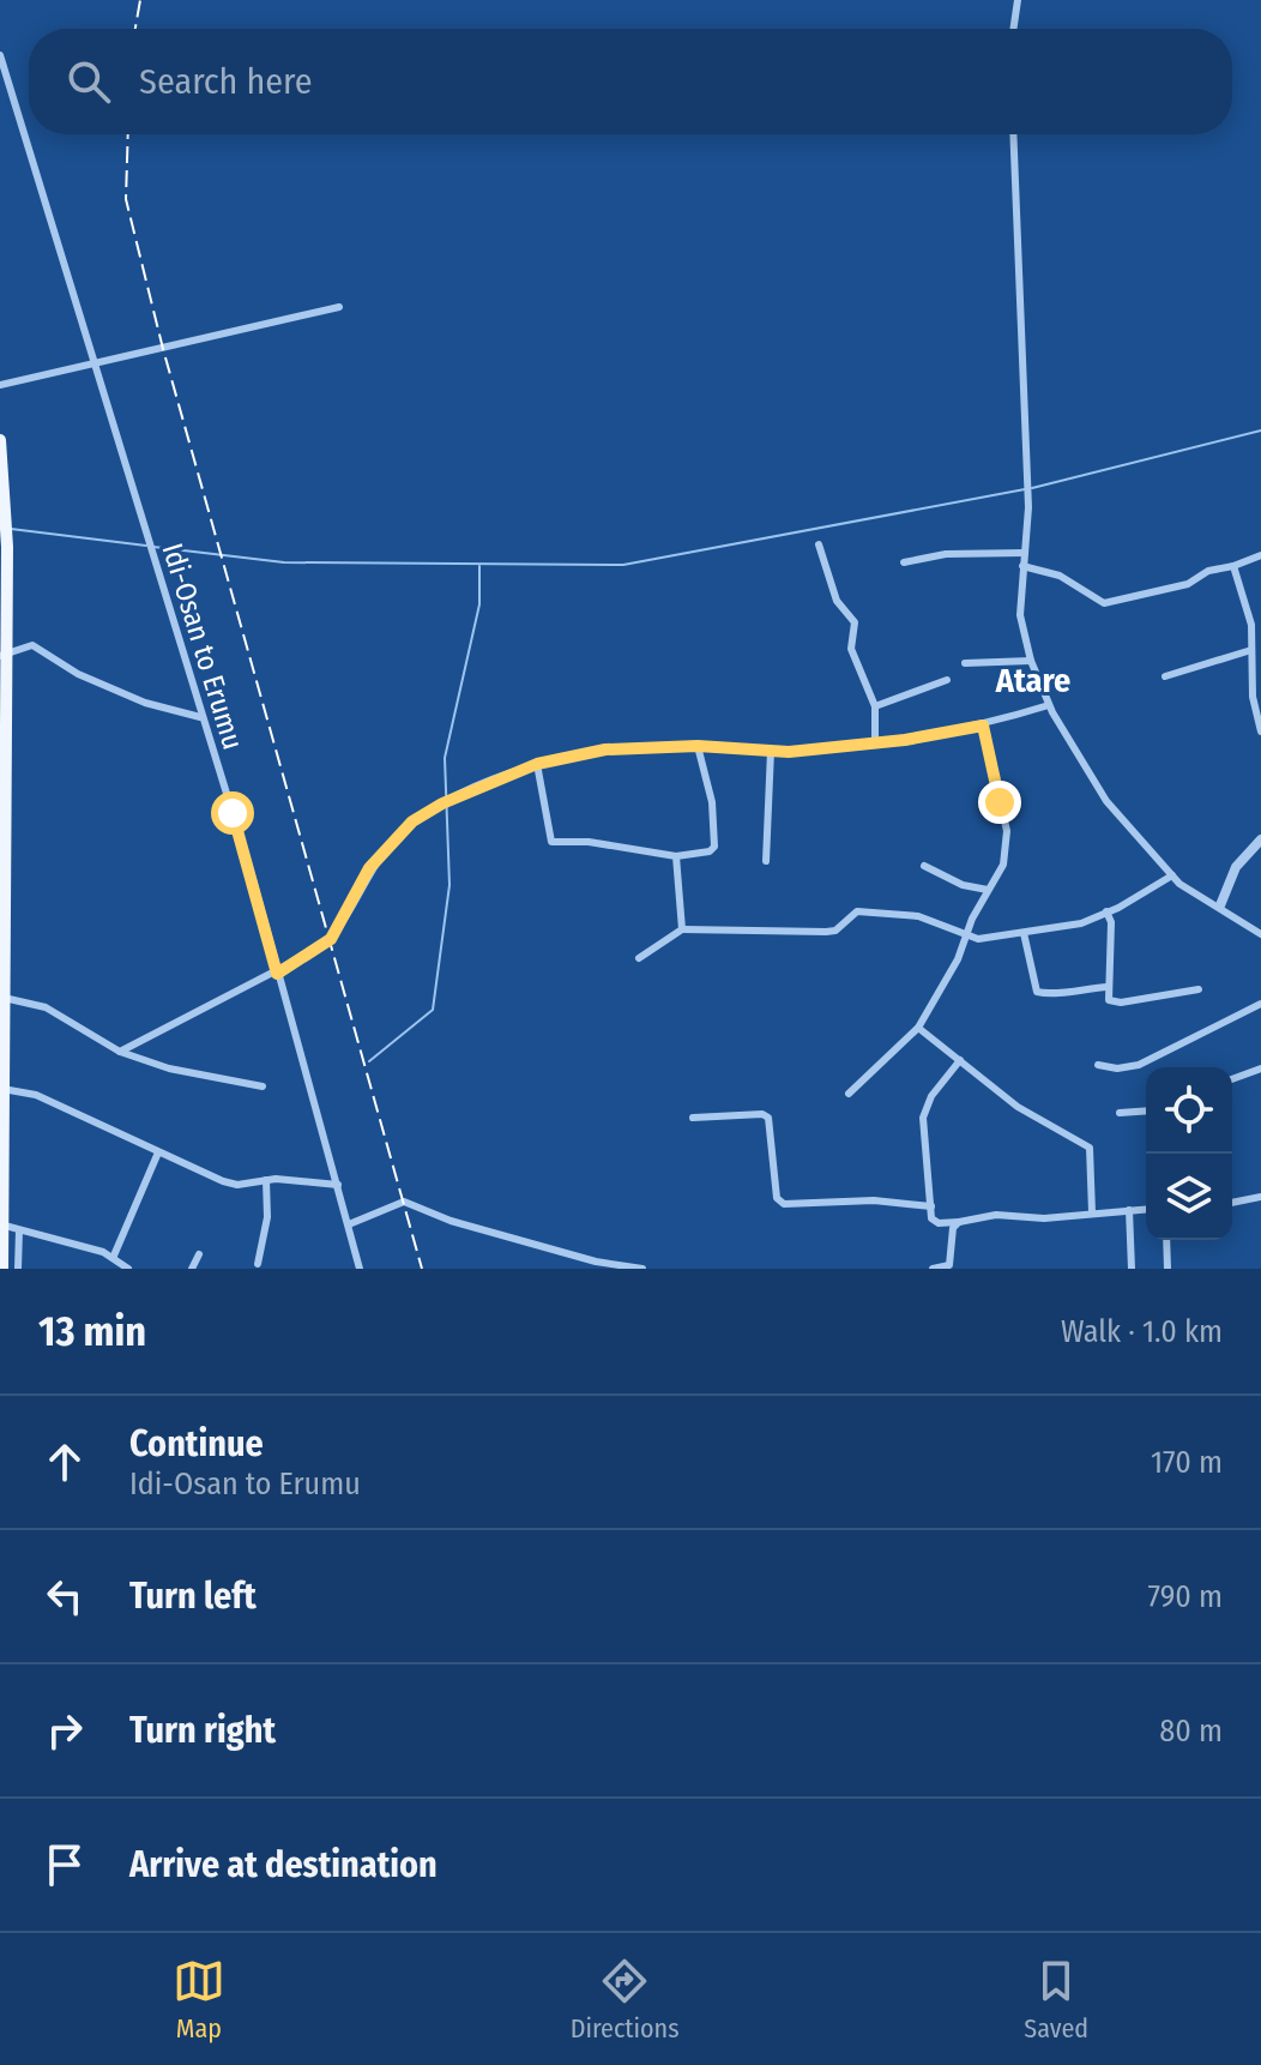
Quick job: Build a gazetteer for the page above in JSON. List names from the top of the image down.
{
  "streets": {
    "street": ["Idi-Osan to Erumu"]
  },
  "districts": ["Atare"],
  "page": {
    "search": "Search here",
    "heading": ["13 min", "Walk · 1.0 km"],
    "list": [
      ["Continue", "Idi-Osan to Erumu", "170 m"],
      ["Turn left", "790 m"],
      ["Turn right", "80 m"],
      "Arrive at destination"
    ],
    "nav": ["Map", "Directions", "Saved"]
  }
}
